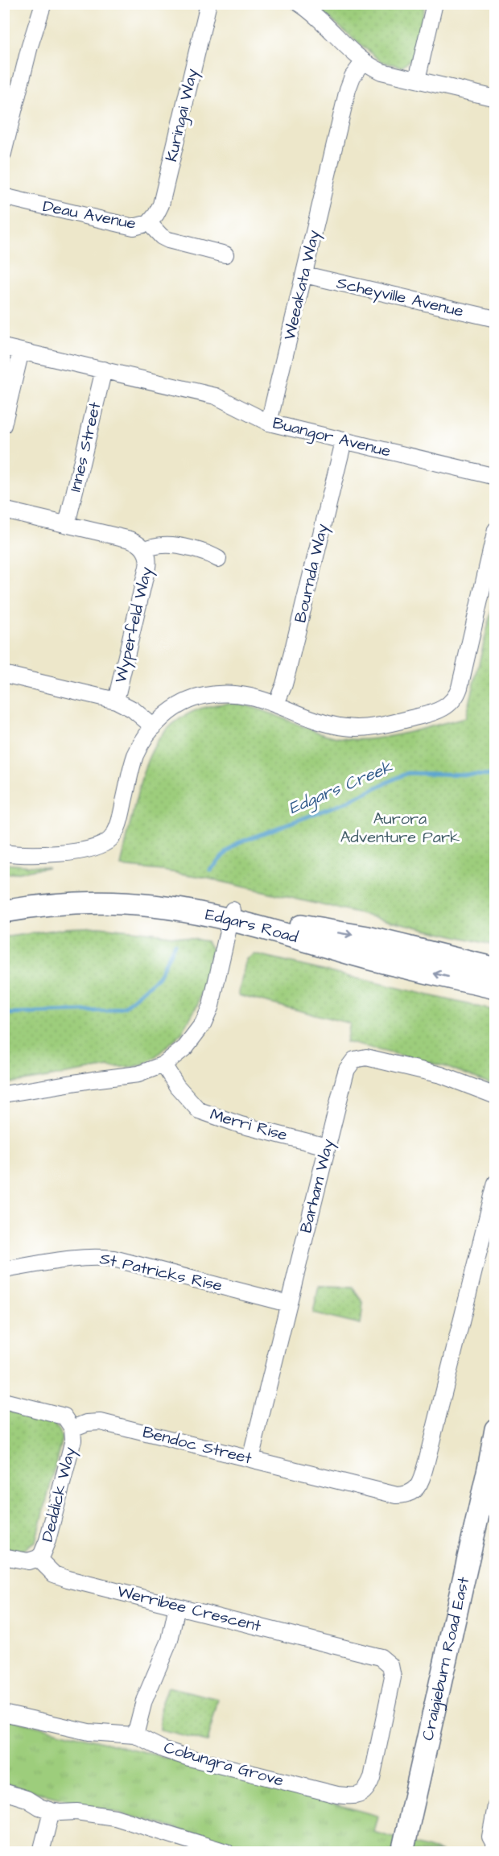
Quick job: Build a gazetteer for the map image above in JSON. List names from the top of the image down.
{
  "streets": {
    "main road": ["Edgars Road", "Craigieburn Road East"],
    "street": [
      "Kuringai Way",
      "Deau Avenue",
      "Weeakata Way",
      "Scheyville Avenue",
      "Buangor Avenue",
      "Innes Street",
      "Bournda Way",
      "Wyperfeld Way",
      "Merri Rise",
      "Barham Way",
      "St Patricks Rise",
      "Bendoc Street",
      "Deddick Way",
      "Werribee Crescent",
      "Cobungra Grove"
    ]
  },
  "crossings": [
    ["Kuringai Way", "Deau Avenue"],
    ["Weeakata Way", "Scheyville Avenue"],
    ["Weeakata Way", "Buangor Avenue"],
    ["Buangor Avenue", "Innes Street"],
    ["Buangor Avenue", "Bournda Way"],
    ["Innes Street", "Wyperfeld Way"],
    ["Merri Rise", "Barham Way"],
    ["Barham Way", "St Patricks Rise"],
    ["Barham Way", "Bendoc Street"],
    ["Bendoc Street", "Deddick Way"],
    ["Deddick Way", "Werribee Crescent"],
    ["Werribee Crescent", "Cobungra Grove"]
  ],
  "water": ["Edgars Creek"],
  "parks": ["Aurora Adventure Park"]
}
